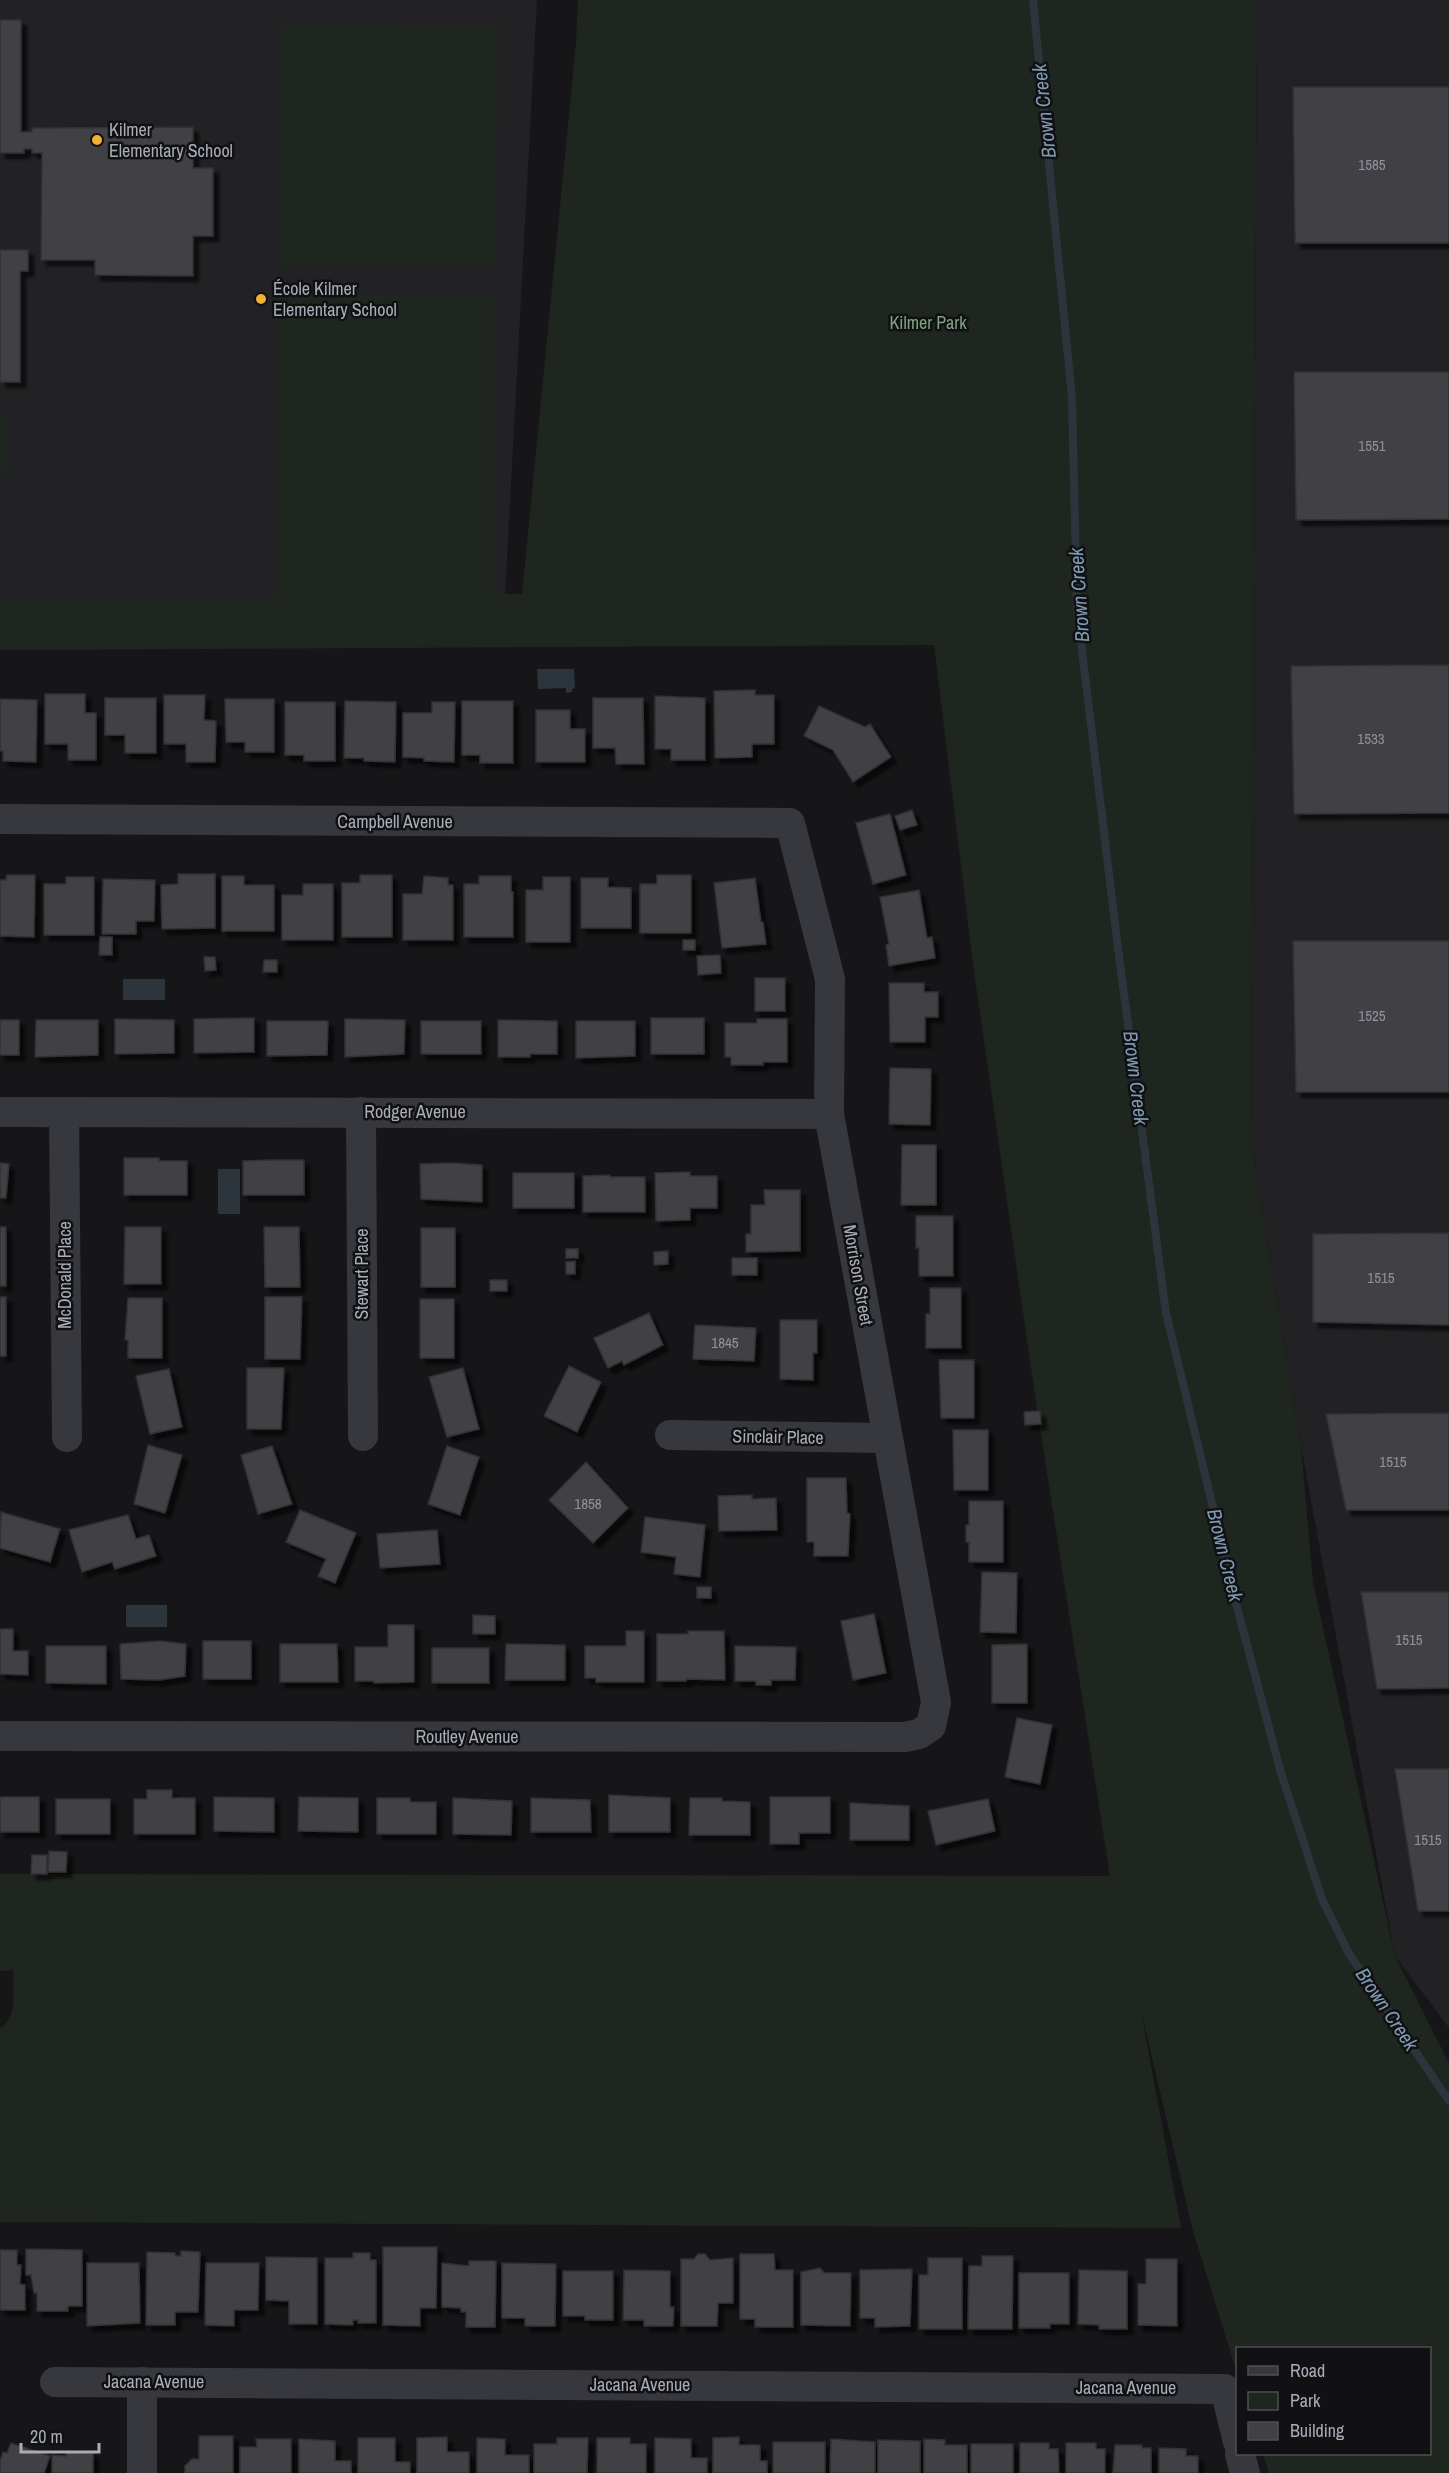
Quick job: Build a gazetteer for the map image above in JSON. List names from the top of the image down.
{
  "streets": {
    "street": [
      "Campbell Avenue",
      "Rodger Avenue",
      "Stewart Place",
      "McDonald Place",
      "Morrison Street",
      "Sinclair Place",
      "Routley Avenue",
      "Jacana Avenue"
    ]
  },
  "crossings": [
    ["Campbell Avenue", "Morrison Street"],
    ["Rodger Avenue", "Stewart Place"],
    ["Rodger Avenue", "McDonald Place"],
    ["Rodger Avenue", "Morrison Street"],
    ["Morrison Street", "Sinclair Place"],
    ["Morrison Street", "Routley Avenue"]
  ],
  "water": ["Brown Creek"],
  "parks": ["Kilmer Park"],
  "places": ["Kilmer Elementary School", "École Kilmer Elementary School"],
  "house_numbers": [
    "1585",
    "1551",
    "1533",
    "1525",
    "1515",
    "1845",
    "1515",
    "1858",
    "1515",
    "1515"
  ],
  "legend": ["Road", "Park", "Building"],
  "scale_bar": "20 m"
}
